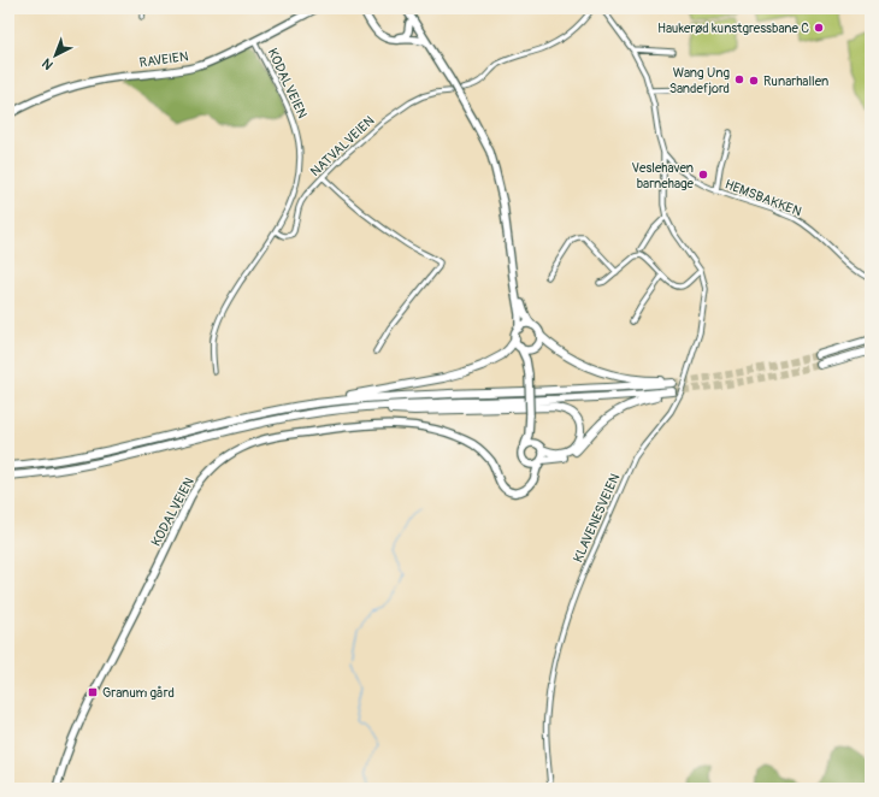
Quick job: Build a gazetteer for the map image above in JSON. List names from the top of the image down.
{
  "streets": {
    "main road": ["RAVEIEN", "KODALVEIEN"],
    "street": ["NATVALVEIEN", "HEMSBAKKEN", "KLAVENESVEIEN"]
  },
  "crossings": [
    ["RAVEIEN", "KODALVEIEN"],
    ["KODALVEIEN", "NATVALVEIEN"],
    ["HEMSBAKKEN", "KLAVENESVEIEN"]
  ],
  "places": {
    "other": [
      "Haukerød kunstgressbane C",
      "Wang Ung Sandefjord",
      "Runarhallen",
      "Veslehaven barnehage"
    ],
    "transit": ["Granum gård"]
  },
  "north": "bottom left"
}
